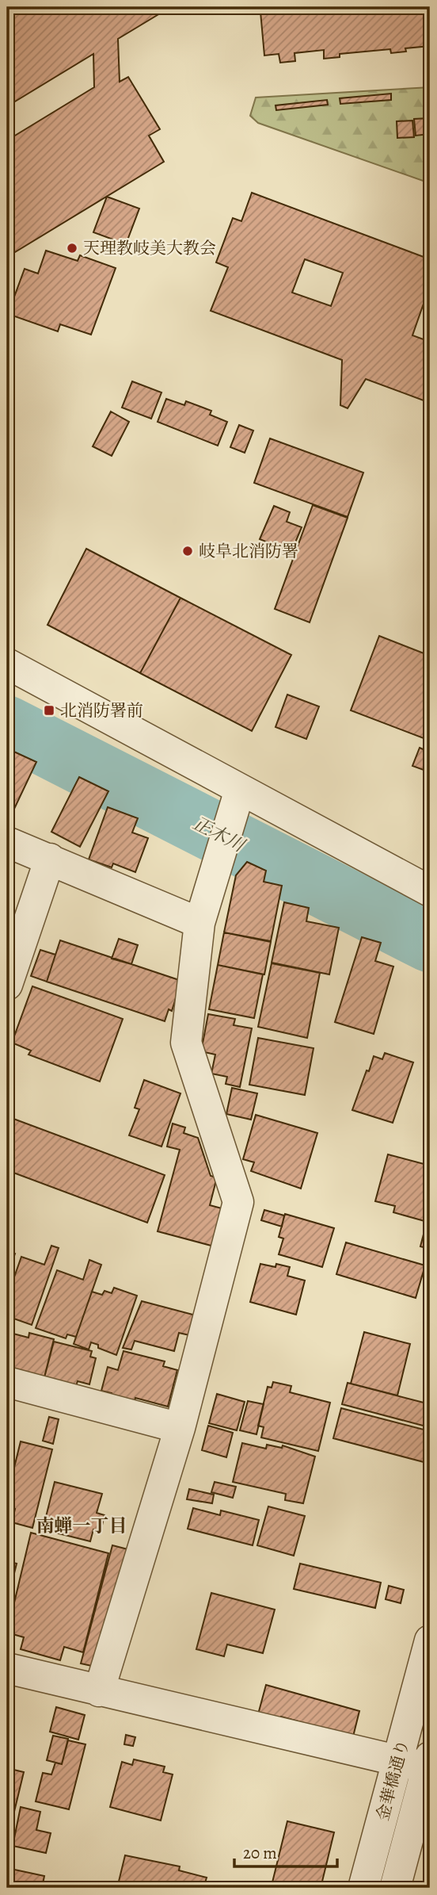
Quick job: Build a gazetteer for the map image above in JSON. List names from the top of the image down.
{
  "streets": {
    "street": ["金華橋通り"]
  },
  "districts": ["南蝉一丁目"],
  "water": ["正木川"],
  "places": {
    "other": ["天理教岐美大教会", "岐阜北消防署"],
    "transit": ["北消防署前"]
  },
  "scale_bar": "20 m"
}
